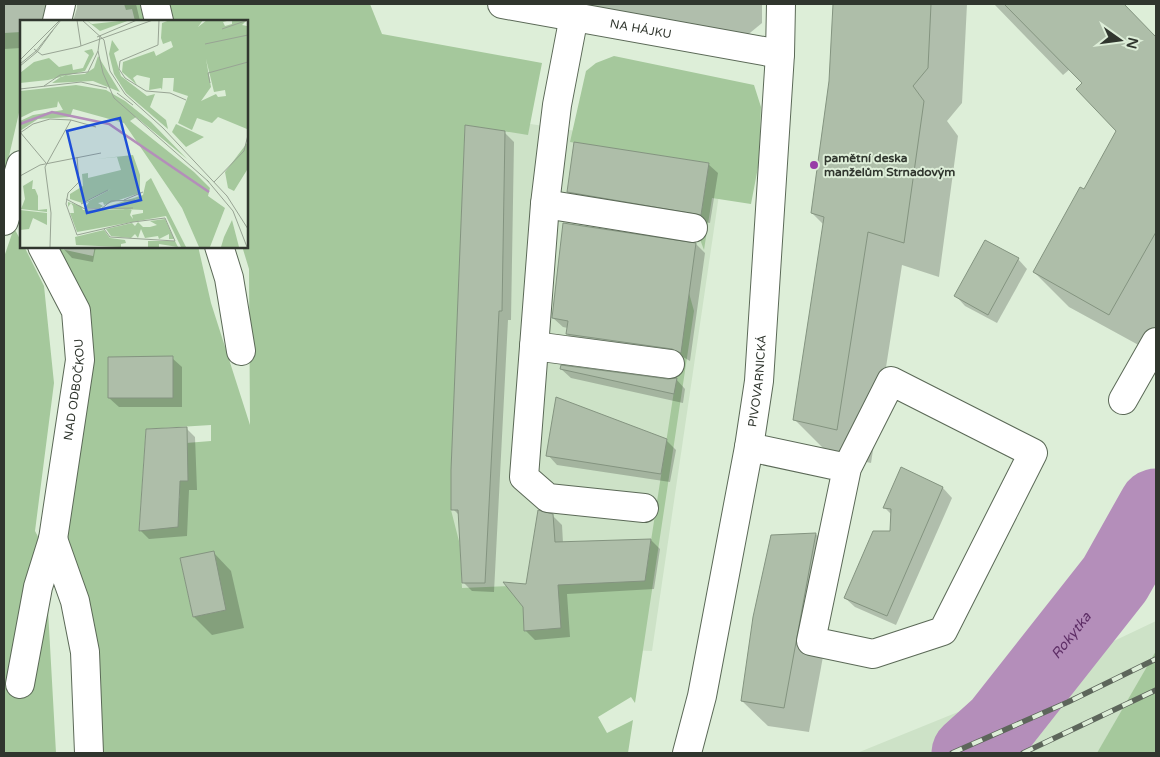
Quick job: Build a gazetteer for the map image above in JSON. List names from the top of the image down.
{
  "streets": {
    "street": ["NA HÁJKU", "PIVOVARNICKÁ", "NAD ODBOČKOU"]
  },
  "crossings": [
    ["NA HÁJKU", "PIVOVARNICKÁ"]
  ],
  "water": ["Rokytka"],
  "places": ["pamětní deska manželům Strnadovým"],
  "north": "right"
}
